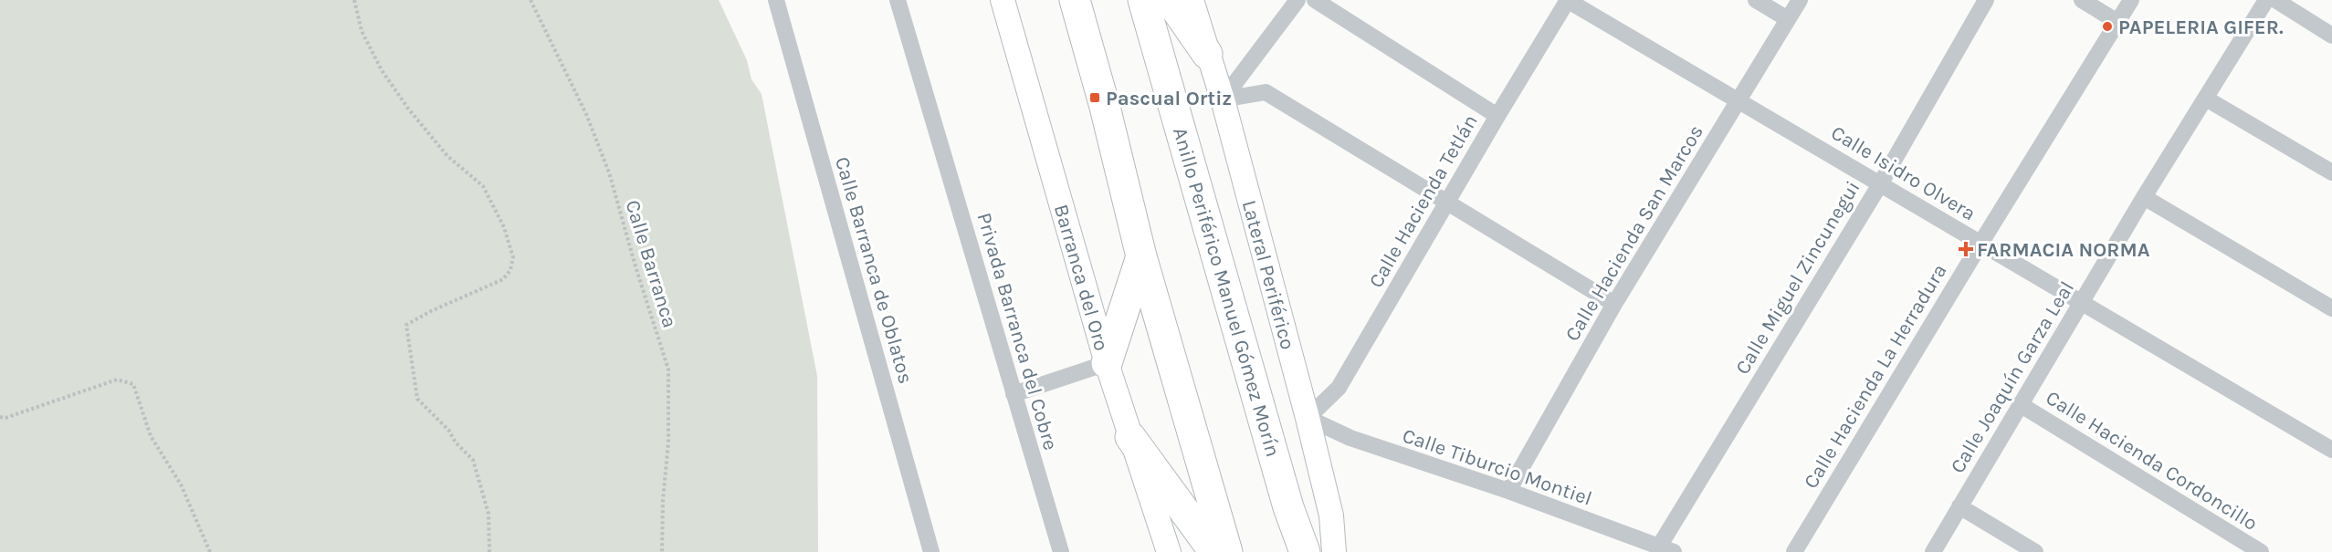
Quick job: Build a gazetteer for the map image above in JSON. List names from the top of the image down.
{
  "streets": {
    "highway": ["Anillo Periférico Manuel Gómez Morín"],
    "street": [
      "Calle Isidro Olvera",
      "Calle Hacienda Tetlán",
      "Calle Hacienda San Marcos",
      "Calle Barranca de Oblatos",
      "Lateral Periférico",
      "Barranca del Oro",
      "Calle Miguel Zincunegui",
      "Privada Barranca del Cobre",
      "Calle Hacienda La Herradura",
      "Calle Joaquín Garza Leal",
      "Calle Hacienda Cordoncillo",
      "Calle Tiburcio Montiel"
    ],
    "path": ["Calle Barranca"]
  },
  "crossings": [
    ["Calle Isidro Olvera", "Calle Hacienda Tetlán"],
    ["Calle Isidro Olvera", "Calle Hacienda San Marcos"],
    ["Calle Isidro Olvera", "Calle Miguel Zincunegui"],
    ["Calle Isidro Olvera", "Calle Hacienda La Herradura"],
    ["Calle Isidro Olvera", "Calle Joaquín Garza Leal"],
    ["Calle Hacienda Tetlán", "Lateral Periférico"],
    ["Calle Hacienda Tetlán", "Calle Tiburcio Montiel"],
    ["Calle Hacienda San Marcos", "Calle Tiburcio Montiel"],
    ["Lateral Periférico", "Calle Tiburcio Montiel"],
    ["Calle Miguel Zincunegui", "Calle Tiburcio Montiel"],
    ["Calle Joaquín Garza Leal", "Calle Hacienda Cordoncillo"]
  ],
  "places": {
    "other": ["PAPELERIA GIFER."],
    "transit": ["Pascual Ortiz"],
    "health": ["FARMACIA NORMA"]
  }
}
